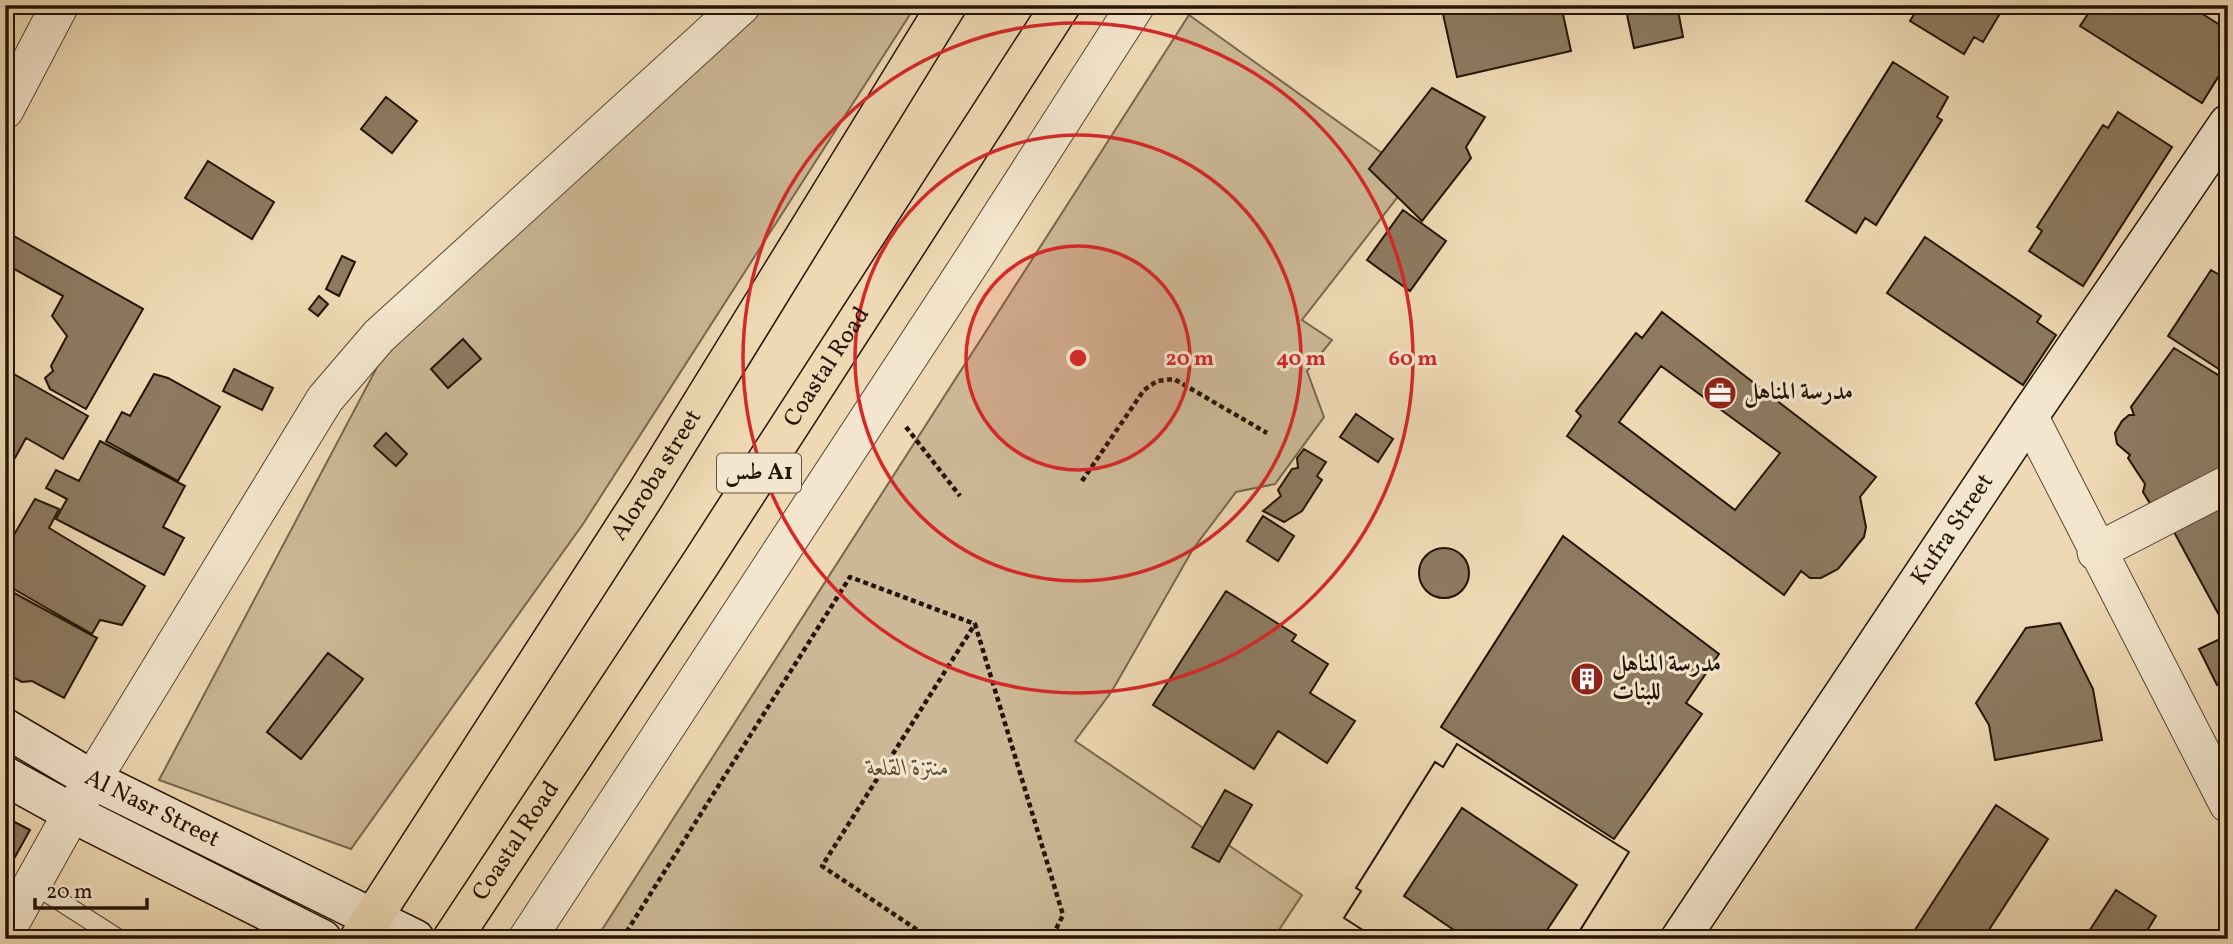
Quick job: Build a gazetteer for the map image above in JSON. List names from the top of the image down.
{
  "streets": {
    "highway": ["Coastal Road", "طس A1", "Aloroba street"],
    "street": ["Kufra Street", "Al Nasr Street"]
  },
  "crossings": [
    ["Aloroba street", "Al Nasr Street"]
  ],
  "parks": ["منتزة القلعة"],
  "places": {
    "office": ["مدرسة المناهل"],
    "building": ["مدرسة المناهل للبنات"]
  },
  "scale_bar": "20 m",
  "rings": ["20 m", "40 m", "60 m"]
}
